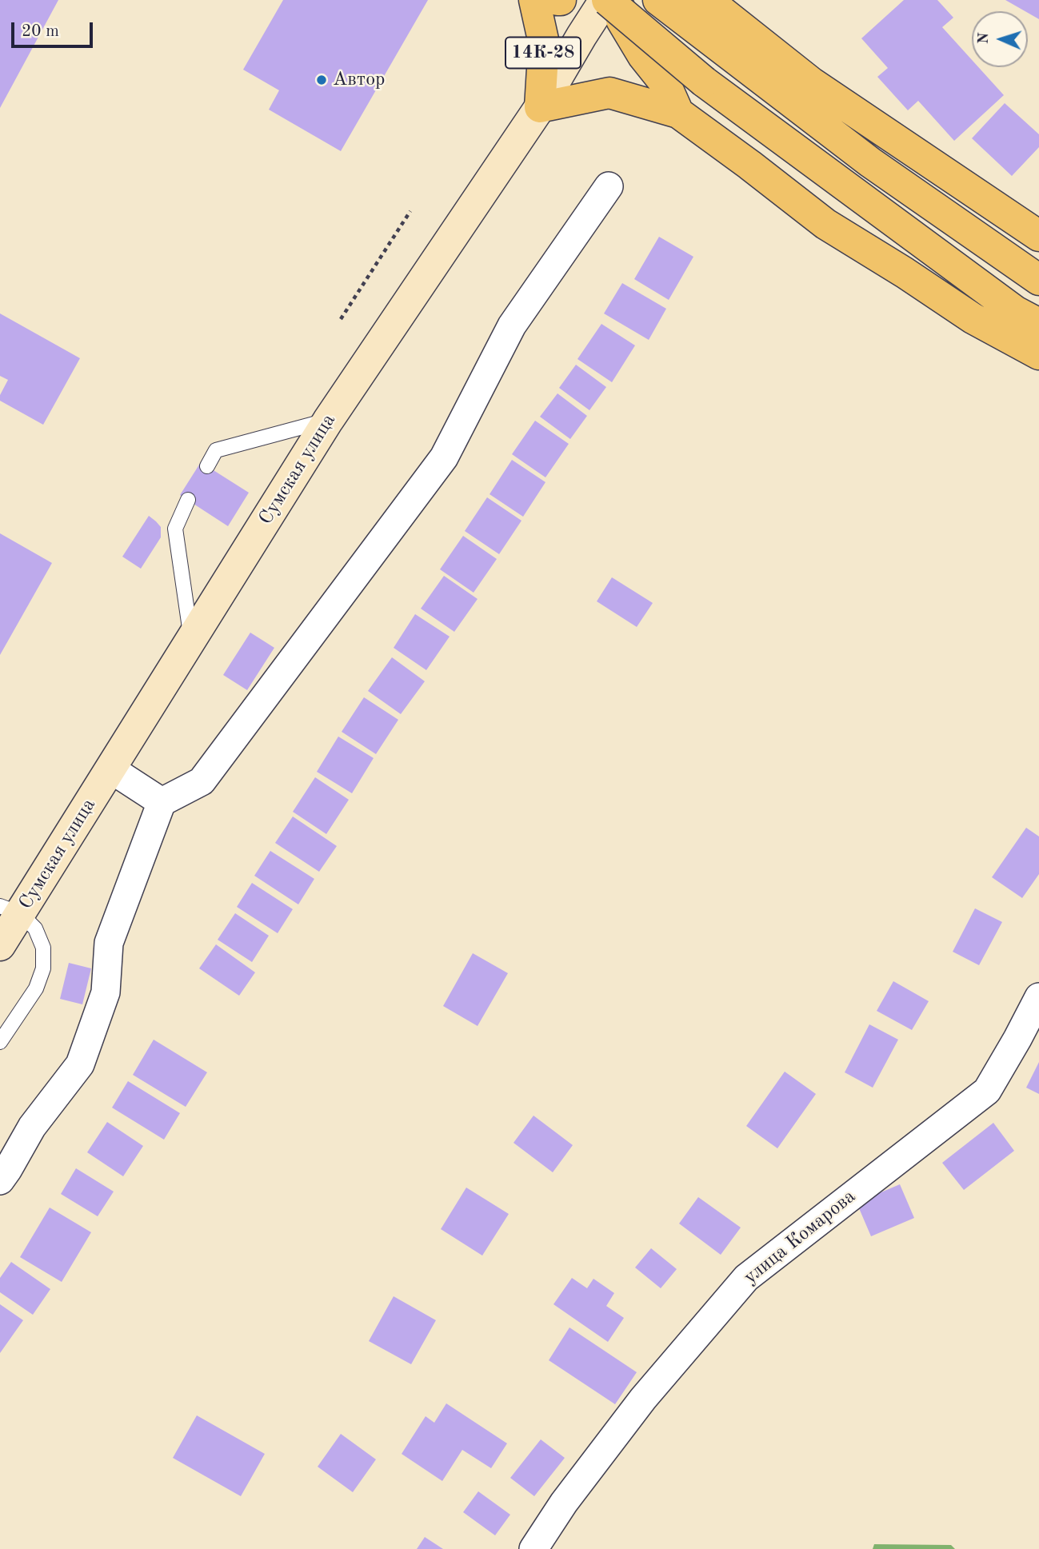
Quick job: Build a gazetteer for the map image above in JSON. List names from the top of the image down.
{
  "streets": {
    "main road": ["14К-28", "Сумская улица"],
    "street": ["улица Комарова"]
  },
  "crossings": [
    ["14К-28", "Сумская улица"]
  ],
  "places": ["Автор"],
  "scale_bar": "20 m",
  "north": "left"
}
